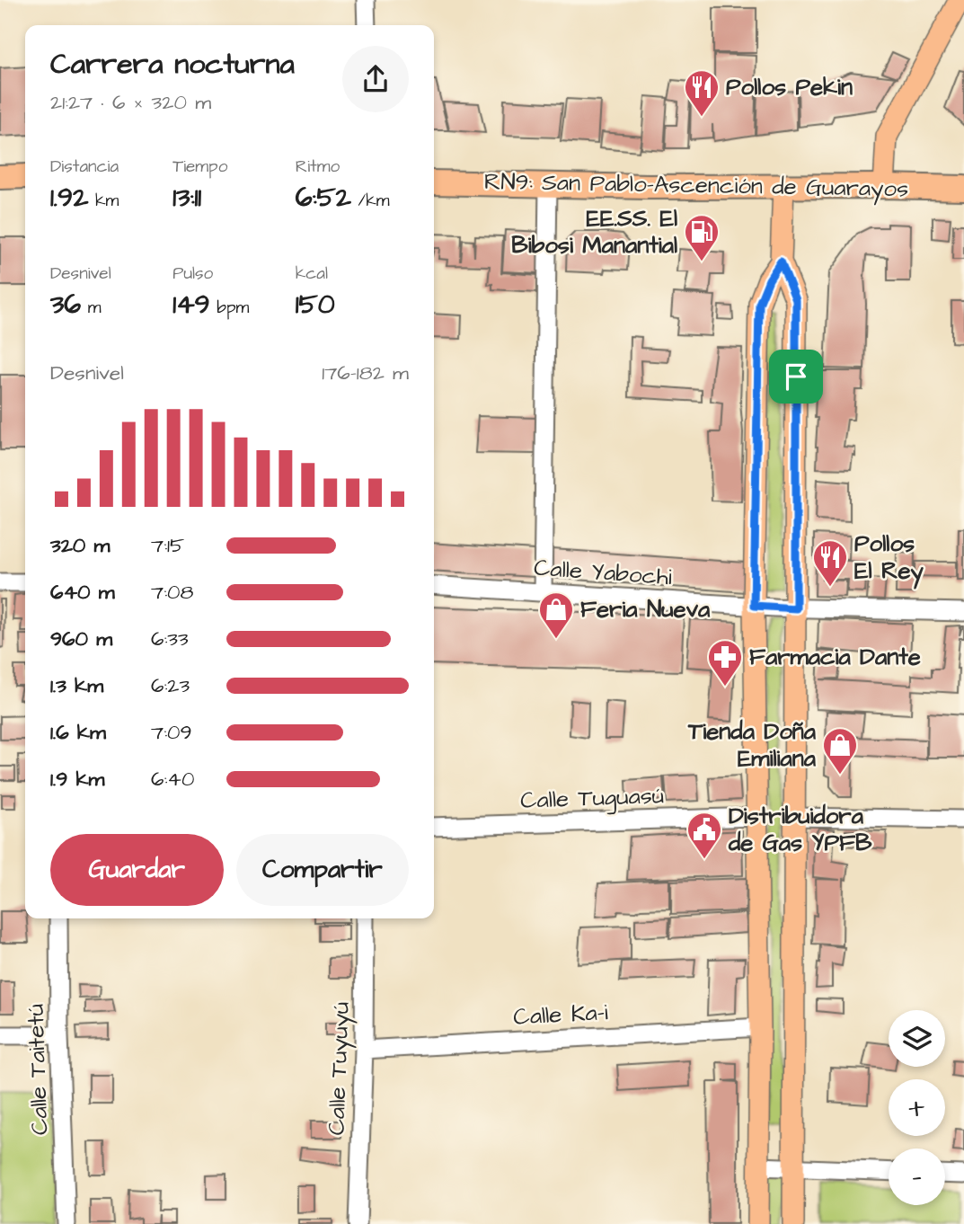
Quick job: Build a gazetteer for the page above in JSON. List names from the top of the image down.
{
  "streets": {
    "highway": ["RN9: San Pablo-Ascención de Guarayos"],
    "street": [
      "Calle Yabochi",
      "Calle Tuguasú",
      "Calle Ka-i",
      "Calle Tuyuyú",
      "Calle Taitetú"
    ]
  },
  "crossings": [
    ["Calle Ka-i", "Calle Tuyuyú"]
  ],
  "places": {
    "restaurant": ["Pollos Pekin", "Pollos El Rey"],
    "fuel station": ["EE.SS. El Bibosi Manantial"],
    "shop": ["Feria Nueva", "Tienda Doña Emiliana"],
    "pharmacy": ["Farmacia Dante"],
    "public building": ["Distribuidora de Gas YPFB"]
  },
  "page": {
    "heading": ["Carrera nocturna", "21:27 · 6 × 320 m"],
    "stats": [
      ["Distancia", "1.92 km"],
      ["Tiempo", "13:11"],
      ["Ritmo", "6:52 /km"],
      ["Desnivel", "36 m"],
      ["Pulso", "149 bpm"],
      ["kcal", "150"]
    ],
    "chart": ["Desnivel", "176–182 m"],
    "list": [
      {
        "name": "320 m",
        "note": "7:15"
      },
      {
        "name": "640 m",
        "note": "7:08"
      },
      {
        "name": "960 m",
        "note": "6:33"
      },
      {
        "name": "1.3 km",
        "note": "6:23"
      },
      {
        "name": "1.6 km",
        "note": "7:09"
      },
      {
        "name": "1.9 km",
        "note": "6:40"
      }
    ],
    "buttons": ["Guardar", "Compartir"],
    "map_buttons": ["+", "−"]
  }
}
